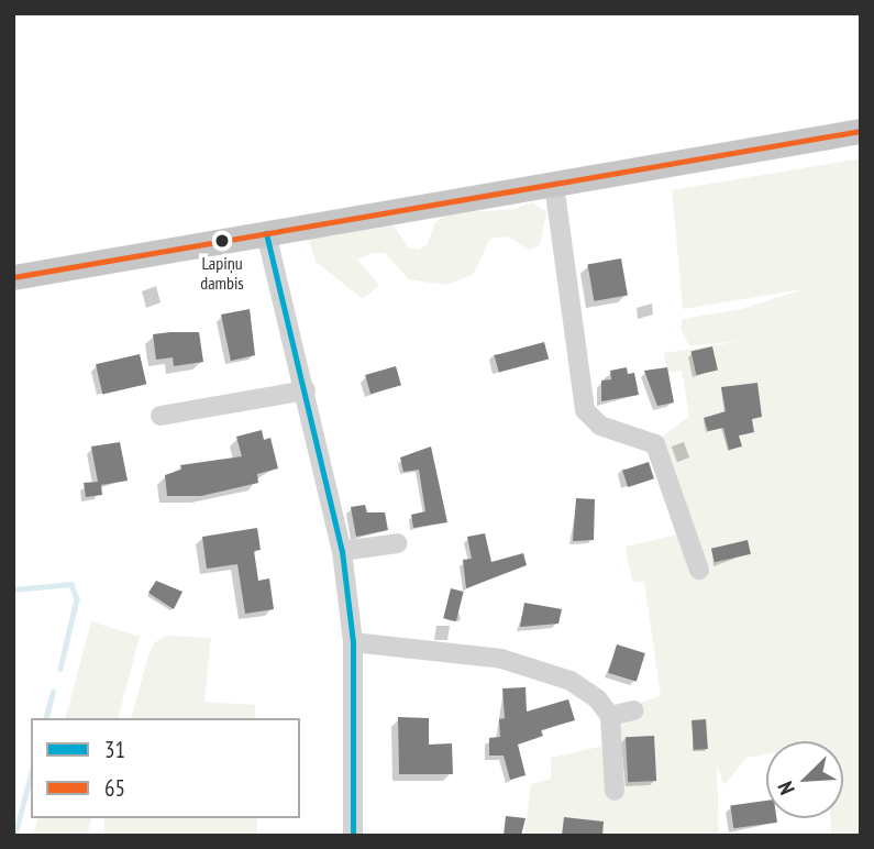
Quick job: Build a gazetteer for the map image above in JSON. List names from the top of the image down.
{
  "places": ["Lapiņu dambis"],
  "lines": ["transit line 65", "transit line 31"],
  "legend": ["31", "65"],
  "north": "bottom left"
}
